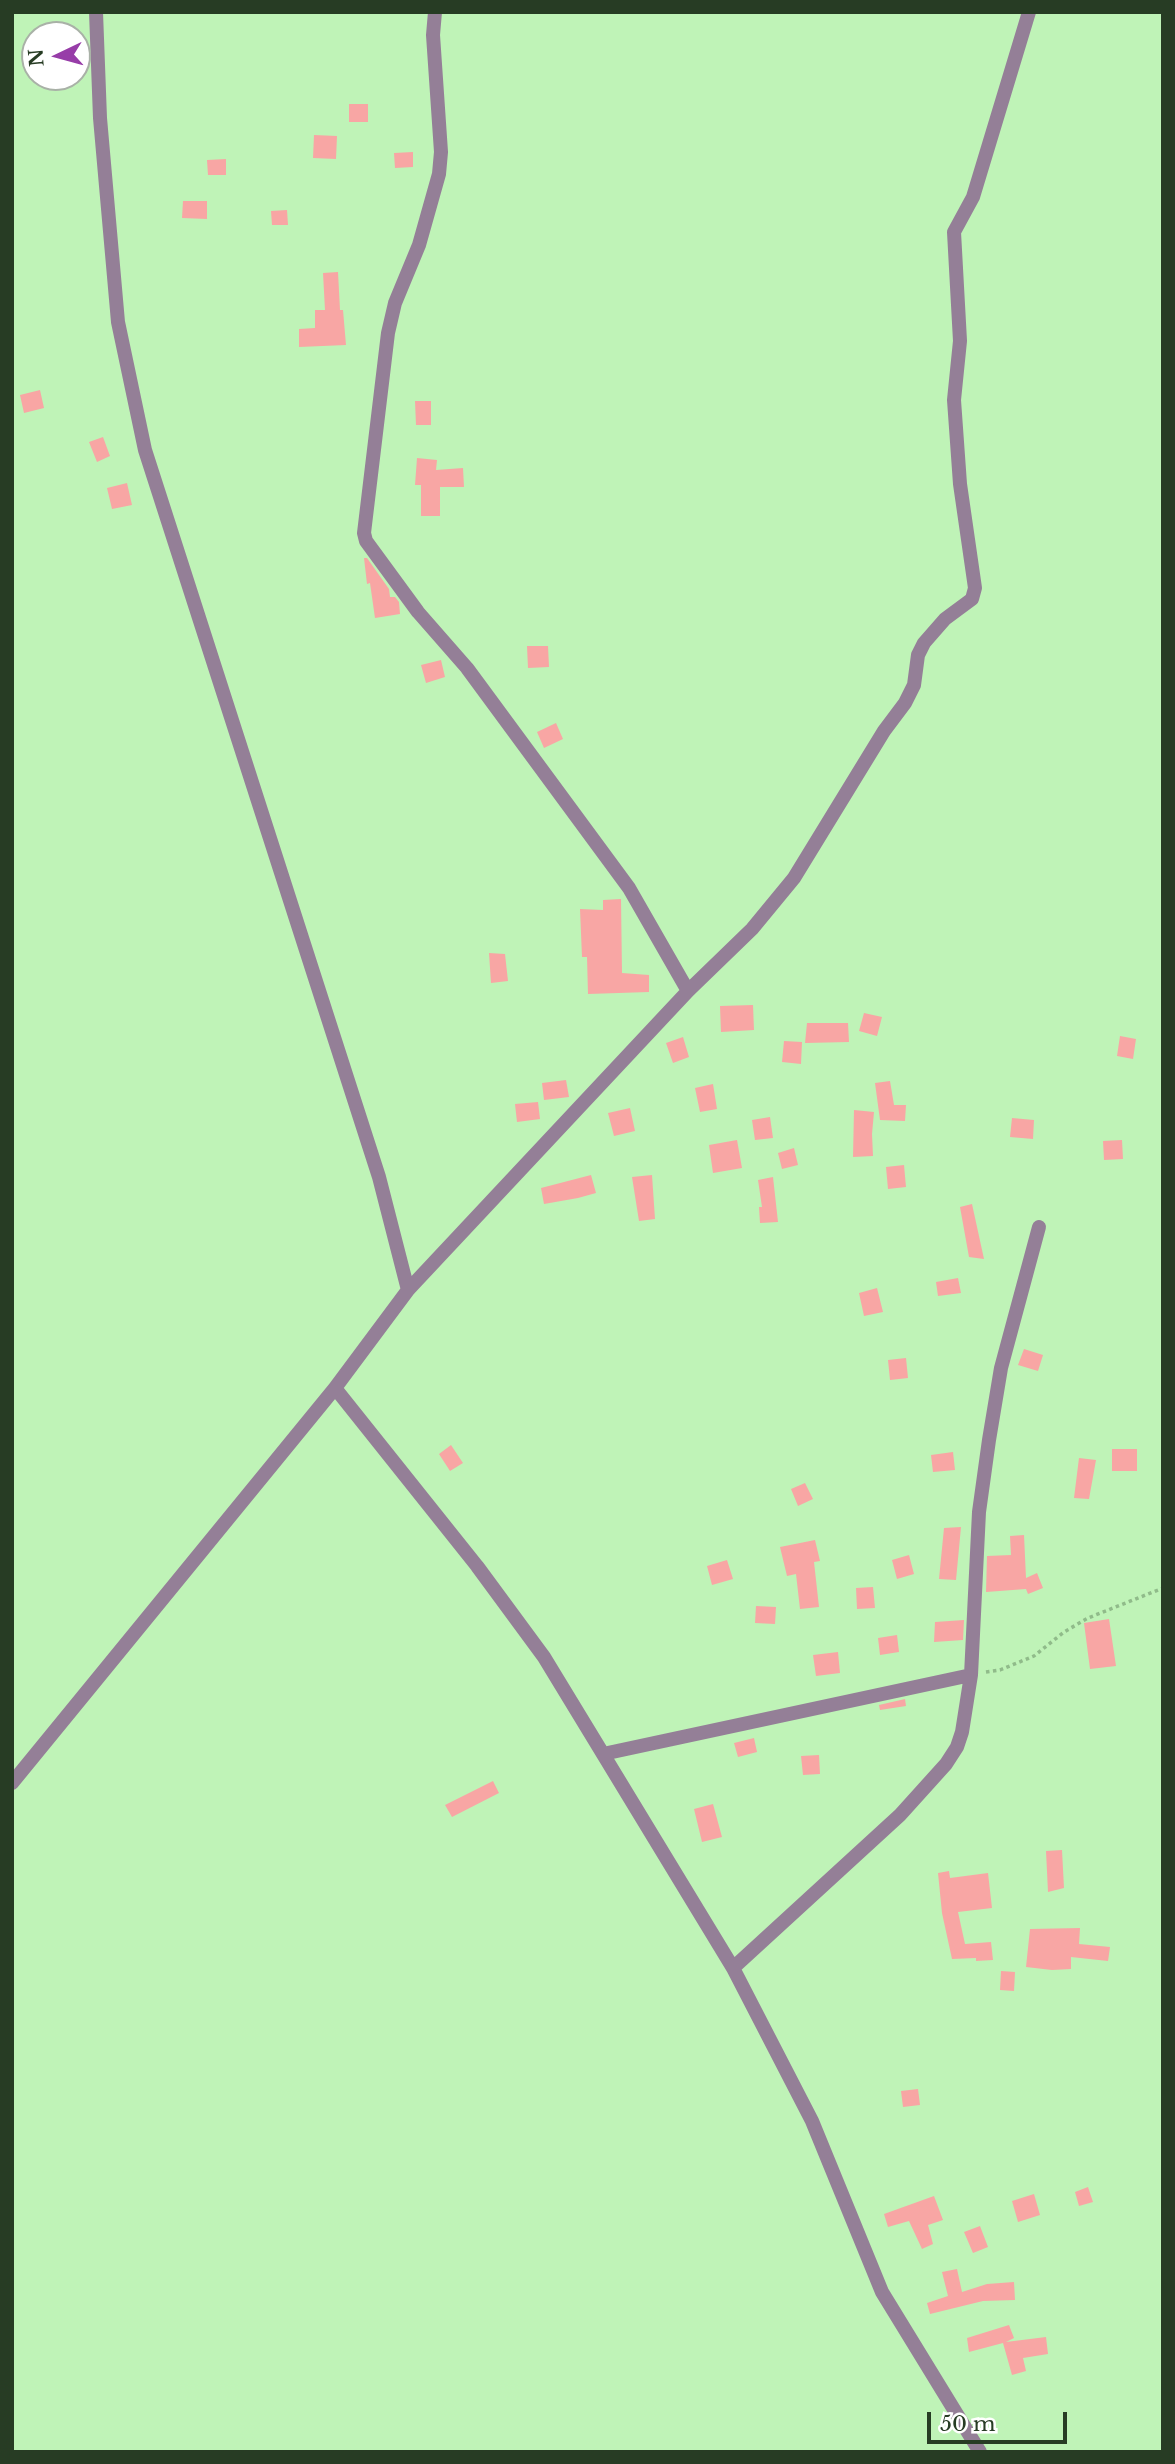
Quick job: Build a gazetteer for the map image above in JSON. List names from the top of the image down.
{
  "scale_bar": "50 m",
  "north": "left"
}
